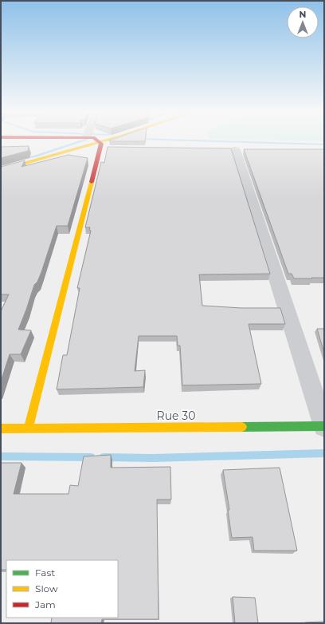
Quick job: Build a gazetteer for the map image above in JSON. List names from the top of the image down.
{
  "streets": {
    "street": ["Rue 30"]
  },
  "legend": ["Fast", "Slow", "Jam"],
  "north": "top"
}
